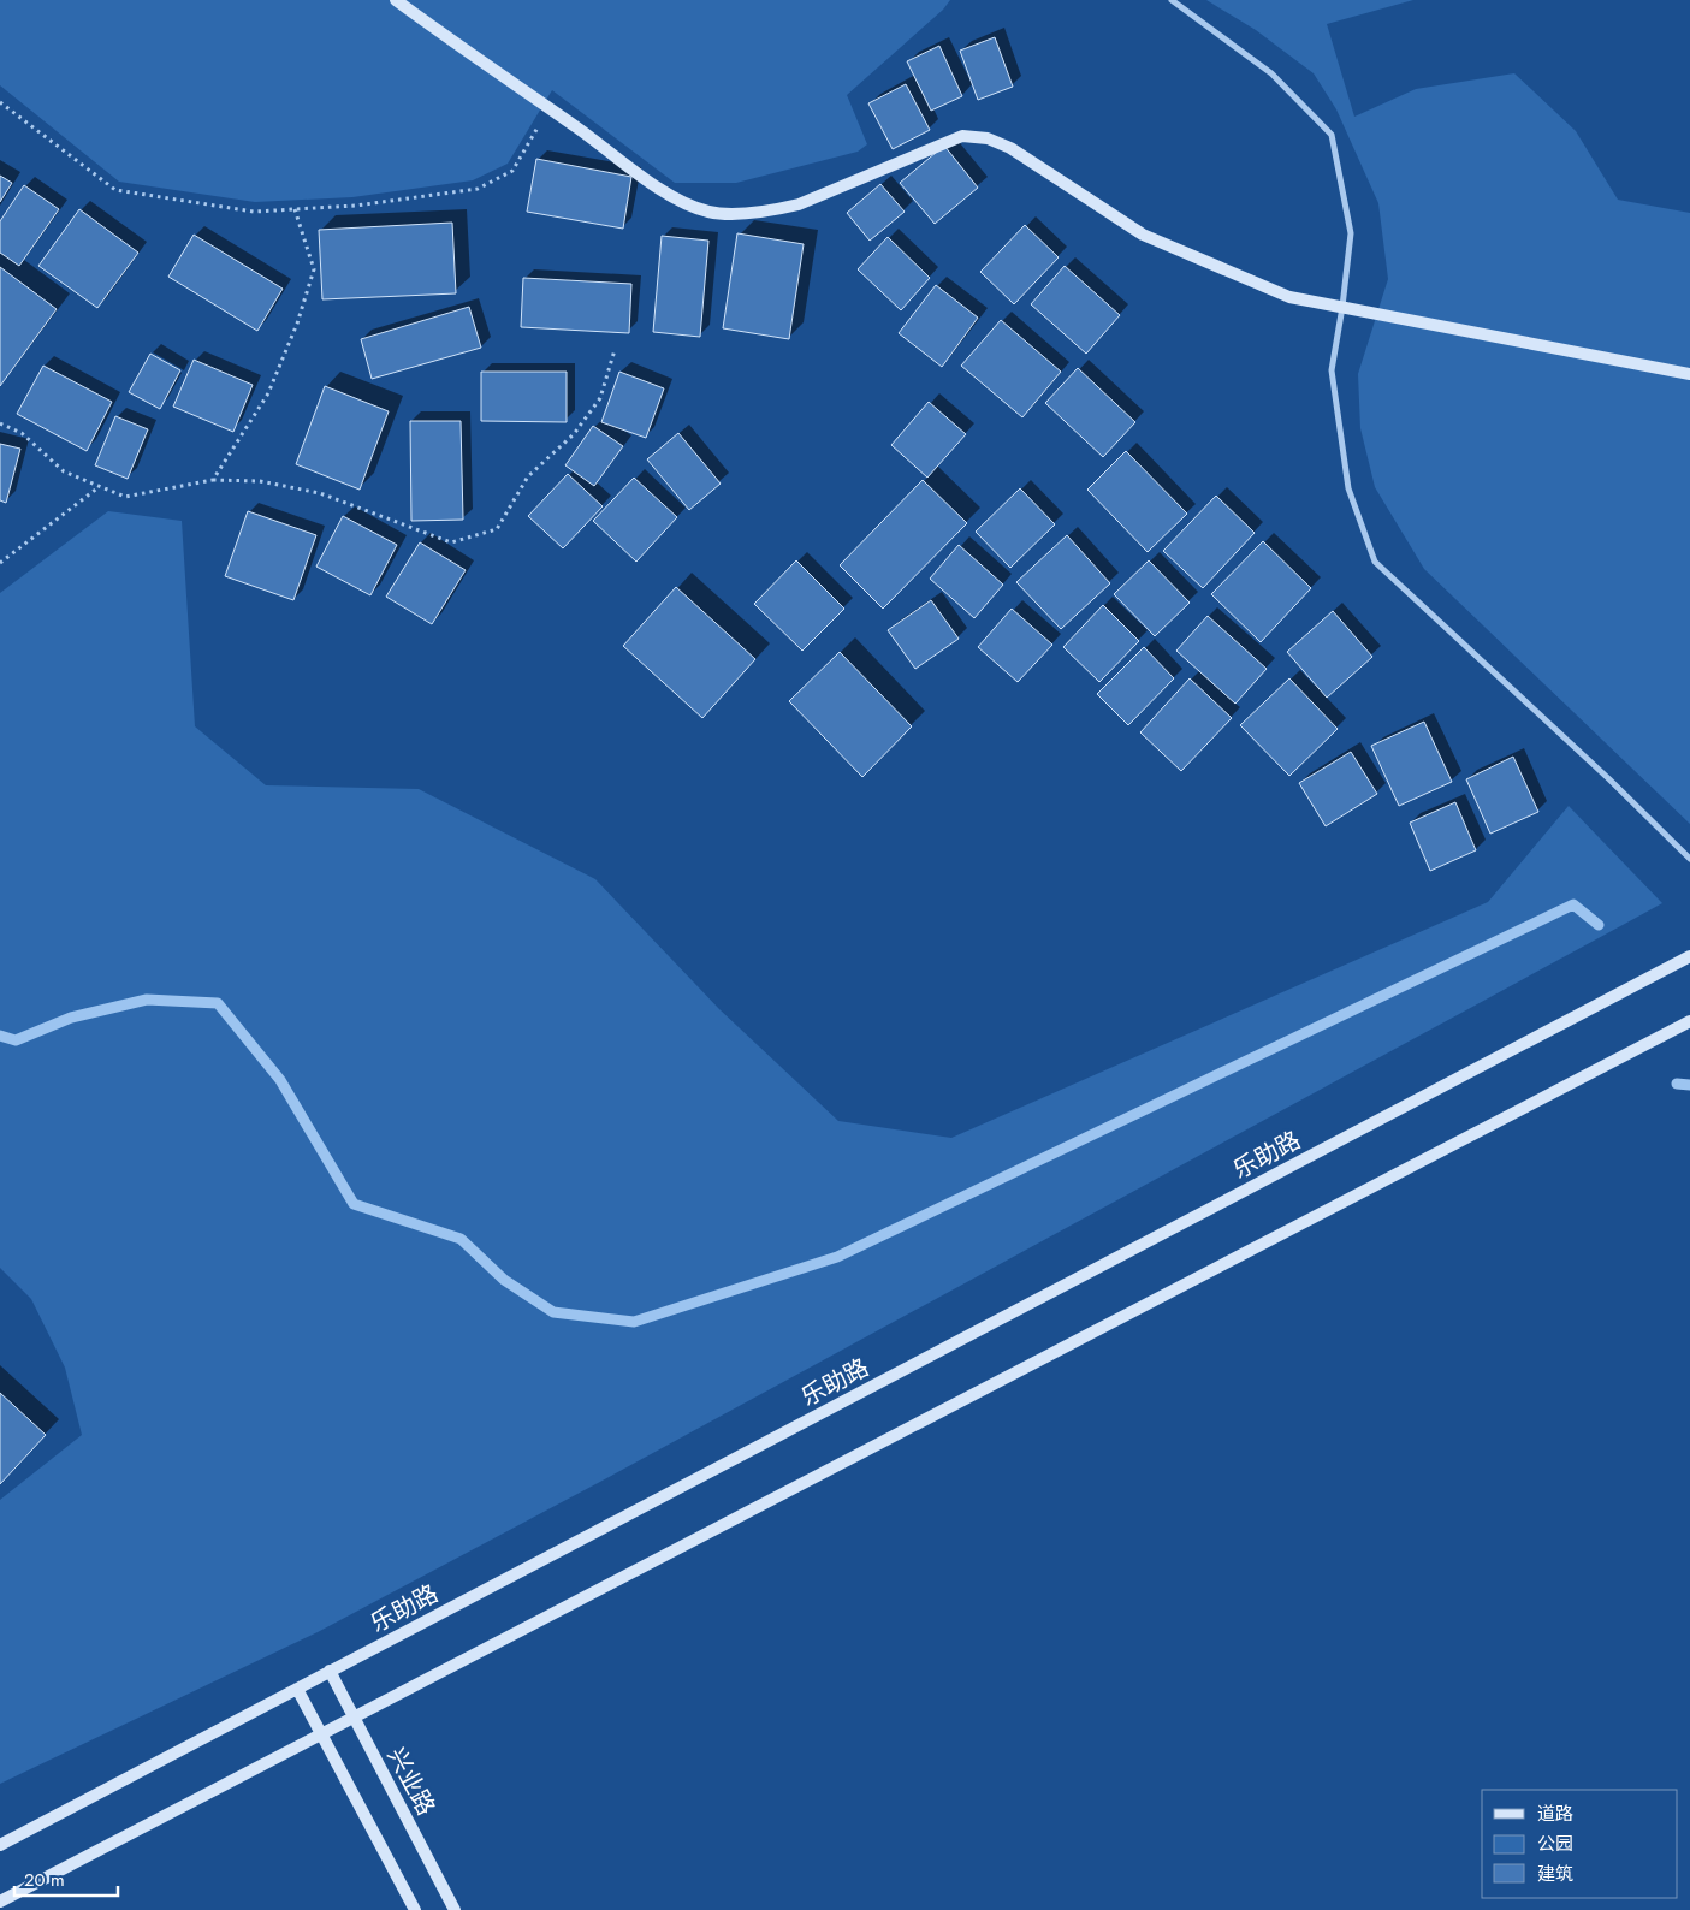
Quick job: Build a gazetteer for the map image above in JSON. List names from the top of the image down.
{
  "streets": {
    "street": ["乐助路", "兴业路"]
  },
  "crossings": [
    ["乐助路", "兴业路"]
  ],
  "legend": ["道路", "公园", "建筑"],
  "scale_bar": "20 m"
}
